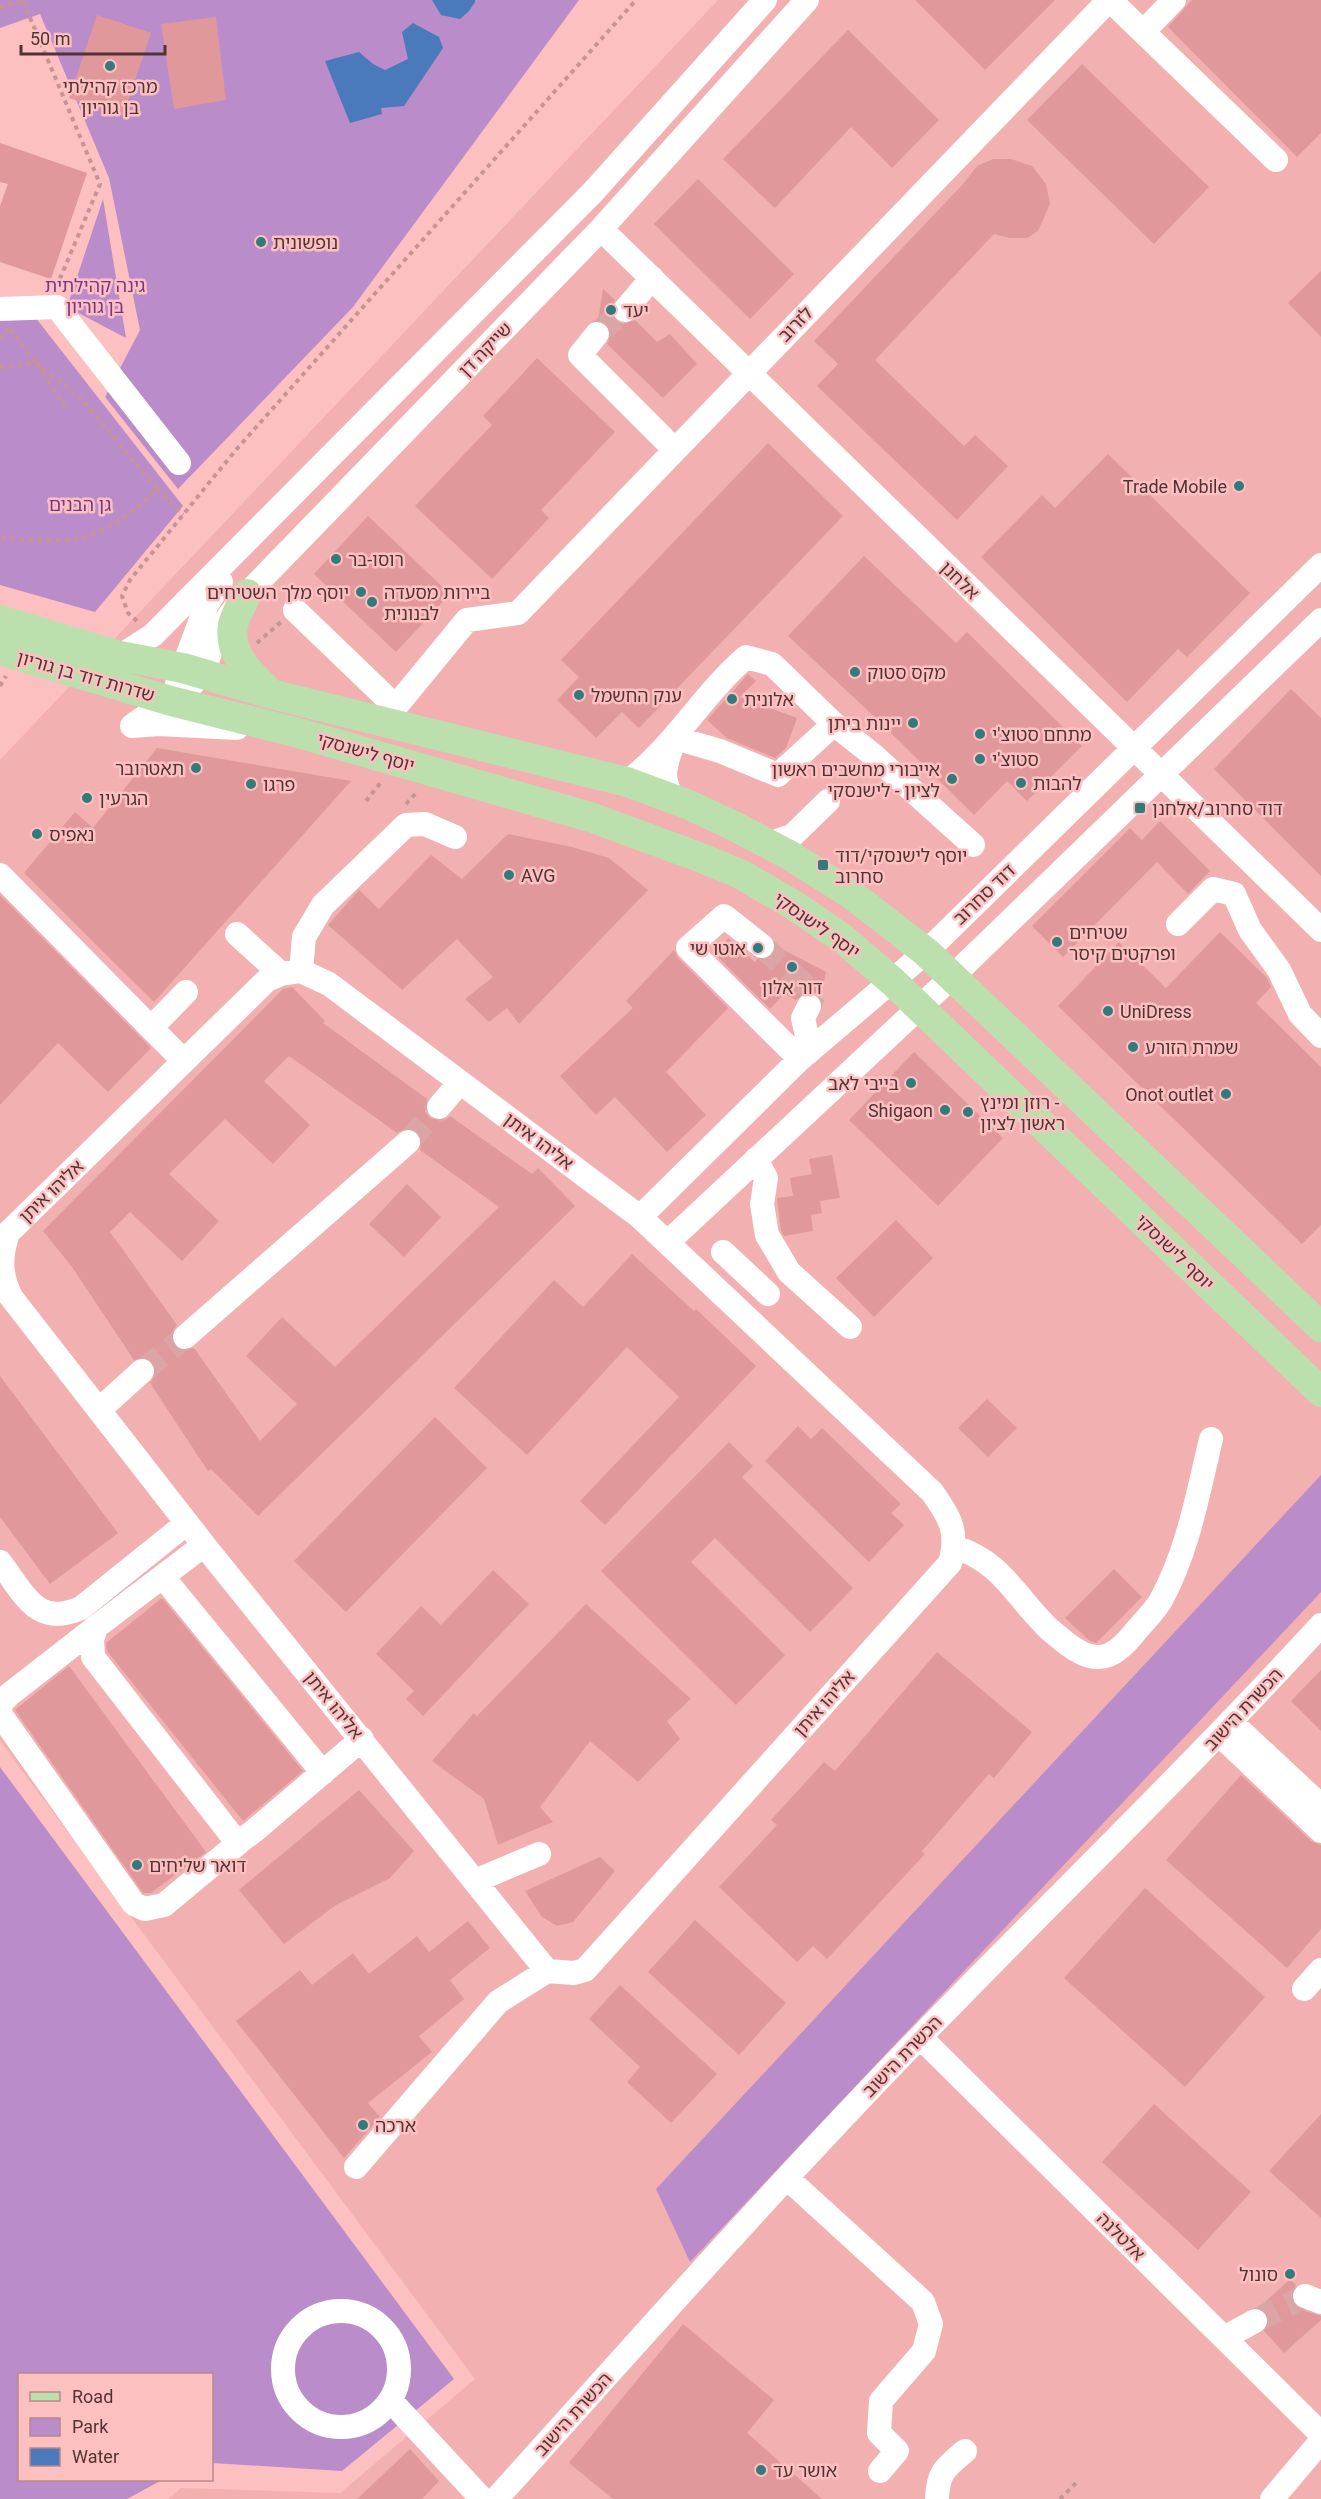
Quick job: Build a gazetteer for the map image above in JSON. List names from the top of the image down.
{
  "streets": {
    "main road": ["שדרות דוד בן גוריון", "יוסף לישנסקי"],
    "street": [
      "לזרוב",
      "שייקה דן",
      "אלחנן",
      "דוד סחרוב",
      "אליהו איתן",
      "הכשרת הישוב",
      "אלטלנה"
    ]
  },
  "crossings": [
    ["לזרוב", "אלחנן"],
    ["לזרוב", "יוסף לישנסקי"],
    ["שייקה דן", "אלחנן"],
    ["שייקה דן", "שדרות דוד בן גוריון"],
    ["שייקה דן", "יוסף לישנסקי"],
    ["אלחנן", "דוד סחרוב"],
    ["שדרות דוד בן גוריון", "יוסף לישנסקי"],
    ["יוסף לישנסקי", "דוד סחרוב"],
    ["דוד סחרוב", "אליהו איתן"],
    ["הכשרת הישוב", "אלטלנה"]
  ],
  "parks": ["גינה קהילתית בן גוריון", "גן הבנים"],
  "places": {
    "other": [
      "מרכז קהילתי בן גוריון",
      "נופשונית",
      "יעד",
      "Trade Mobile",
      "רוסו-בר",
      "יוסף מלך השטיחים",
      "ביירות מסעדה לבנונית",
      "מקס סטוק",
      "ענק החשמל",
      "אלונית",
      "יינות ביתן",
      "מתחם סטוצ'י",
      "סטוצ'י",
      "תאטרובר",
      "אייבורי מחשבים ראשון לציון - לישנסקי",
      "להבות",
      "פרגו",
      "הגרעין",
      "נאפיס",
      "AVG",
      "שטיחים ופרקטים קיסר",
      "אוטו שי",
      "דור אלון",
      "UniDress",
      "שמרת הזורע",
      "בייבי לאב",
      "Onot outlet",
      "Shigaon",
      "רוזן ומינץ - ראשון לציון",
      "דואר שליחים",
      "ארכה",
      "סונול",
      "אושר עד"
    ],
    "transit": ["דוד סחרוב/אלחנן", "יוסף לישנסקי/דוד סחרוב"]
  },
  "legend": ["Road", "Park", "Water"],
  "scale_bar": "50 m"
}
